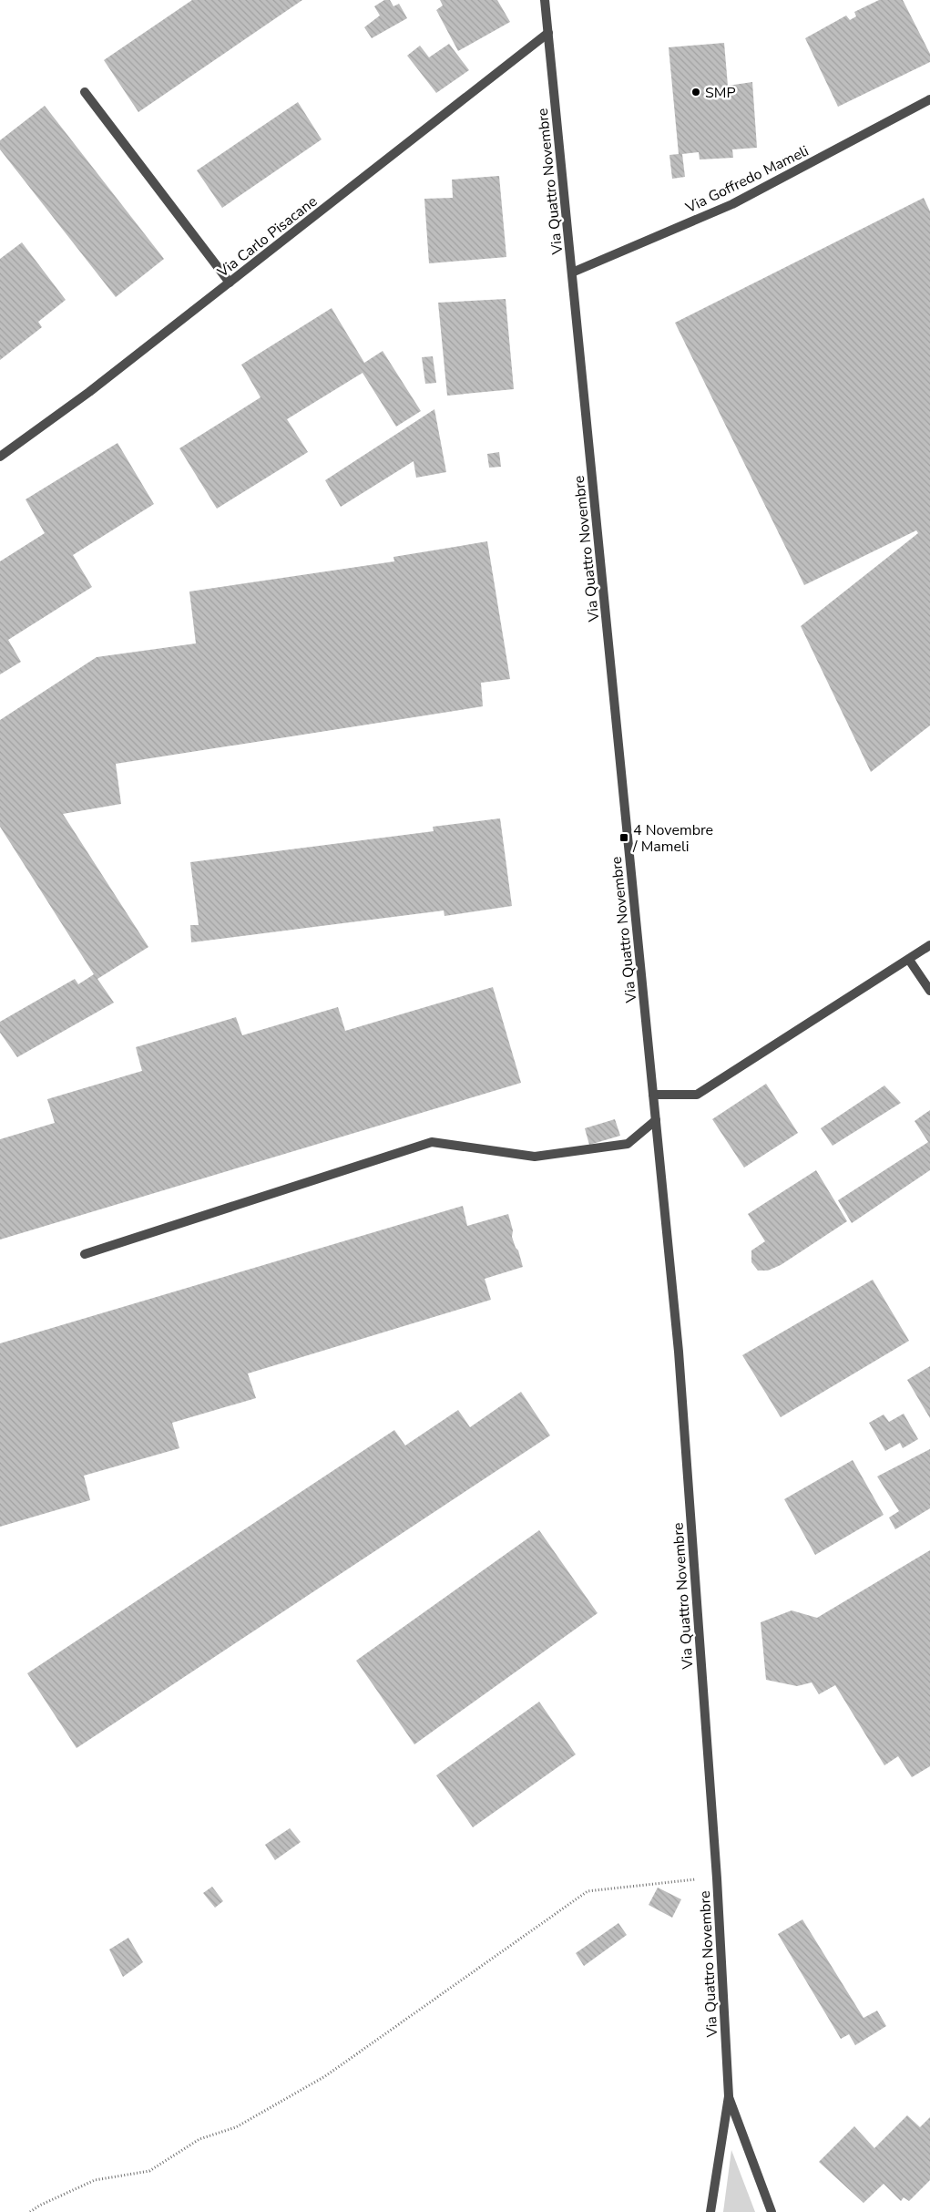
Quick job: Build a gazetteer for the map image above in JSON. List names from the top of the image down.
{
  "streets": {
    "street": ["Via Goffredo Mameli", "Via Quattro Novembre", "Via Carlo Pisacane"]
  },
  "crossings": [
    ["Via Goffredo Mameli", "Via Quattro Novembre"],
    ["Via Quattro Novembre", "Via Carlo Pisacane"]
  ],
  "places": {
    "other": ["SMP"],
    "transit": ["4 Novembre / Mameli"]
  }
}
